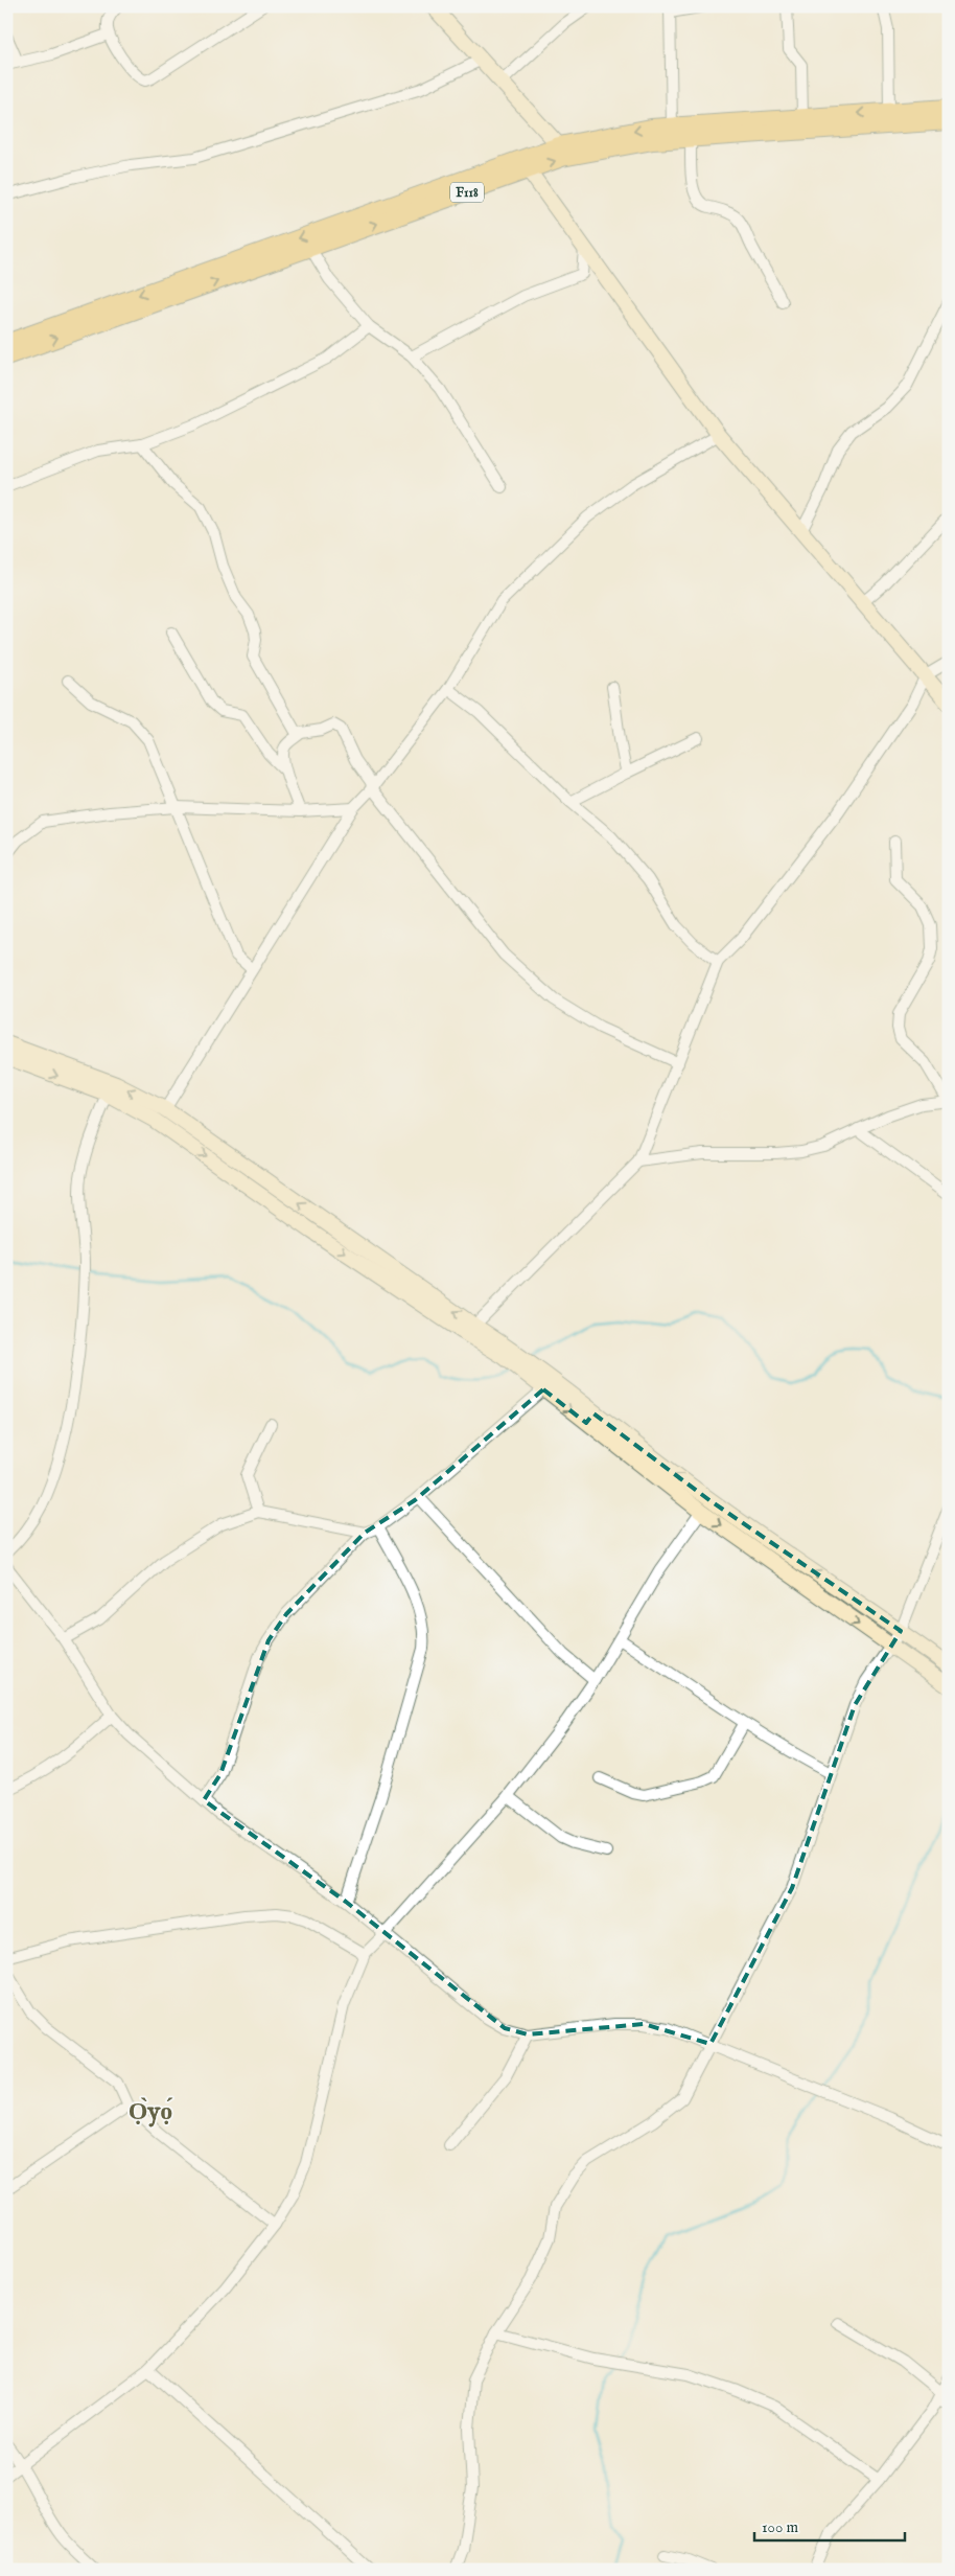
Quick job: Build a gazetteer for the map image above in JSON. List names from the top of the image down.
{
  "streets": {
    "main road": ["F118"]
  },
  "districts": ["Ọ̀yọ́"],
  "scale_bar": "100 m"
}
